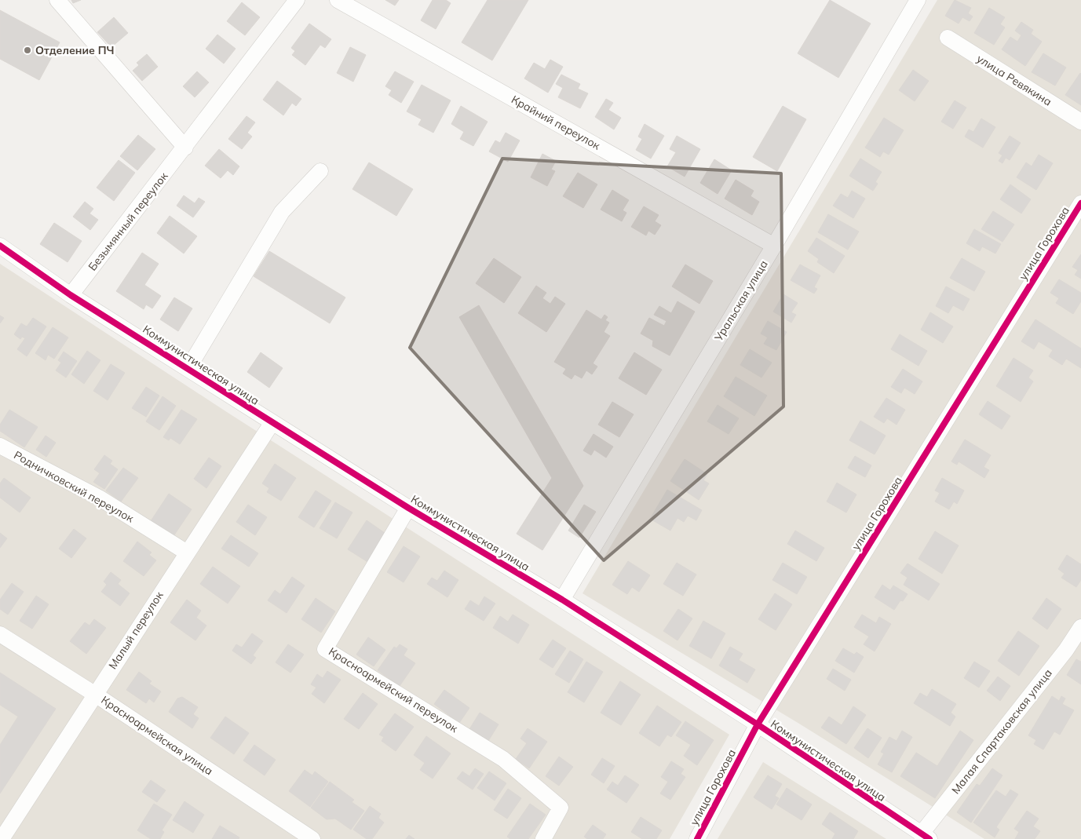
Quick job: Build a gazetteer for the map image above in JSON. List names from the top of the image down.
{
  "streets": {
    "street": [
      "улица Ревякина",
      "Крайний переулок",
      "Безымянный переулок",
      "улица Горохова",
      "Уральская улица",
      "Коммунистическая улица",
      "Родничковский переулок",
      "Малый переулок",
      "Красноармейский переулок",
      "Малая Спартаковская улица",
      "Красноармейская улица"
    ]
  },
  "crossings": [
    ["Крайний переулок", "Уральская улица"],
    ["Безымянный переулок", "Коммунистическая улица"],
    ["улица Горохова", "Коммунистическая улица"],
    ["Уральская улица", "Коммунистическая улица"],
    ["Коммунистическая улица", "Малый переулок"],
    ["Коммунистическая улица", "Красноармейский переулок"],
    ["Коммунистическая улица", "Малая Спартаковская улица"],
    ["Родничковский переулок", "Малый переулок"],
    ["Малый переулок", "Красноармейская улица"]
  ],
  "places": ["Отделение ПЧ"]
}
